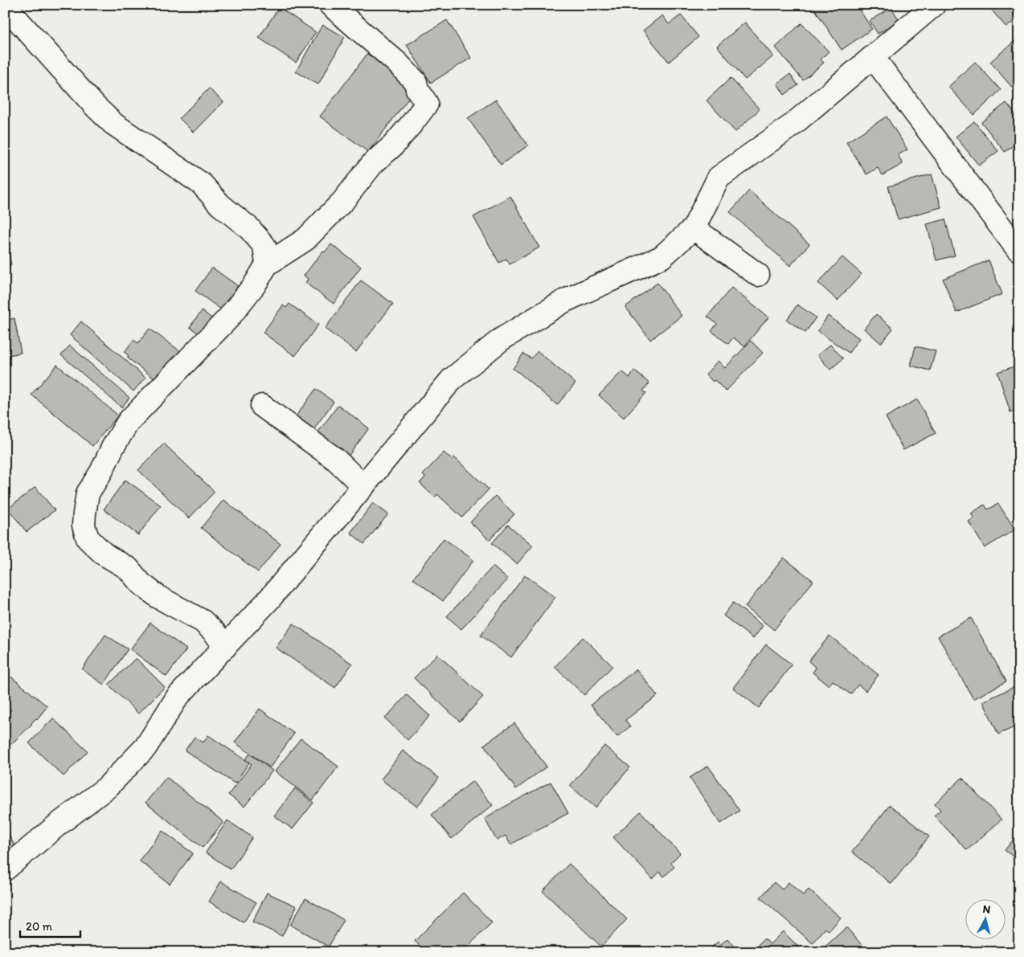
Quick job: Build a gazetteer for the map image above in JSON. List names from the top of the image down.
{
  "scale_bar": "20 m",
  "north": "top"
}
